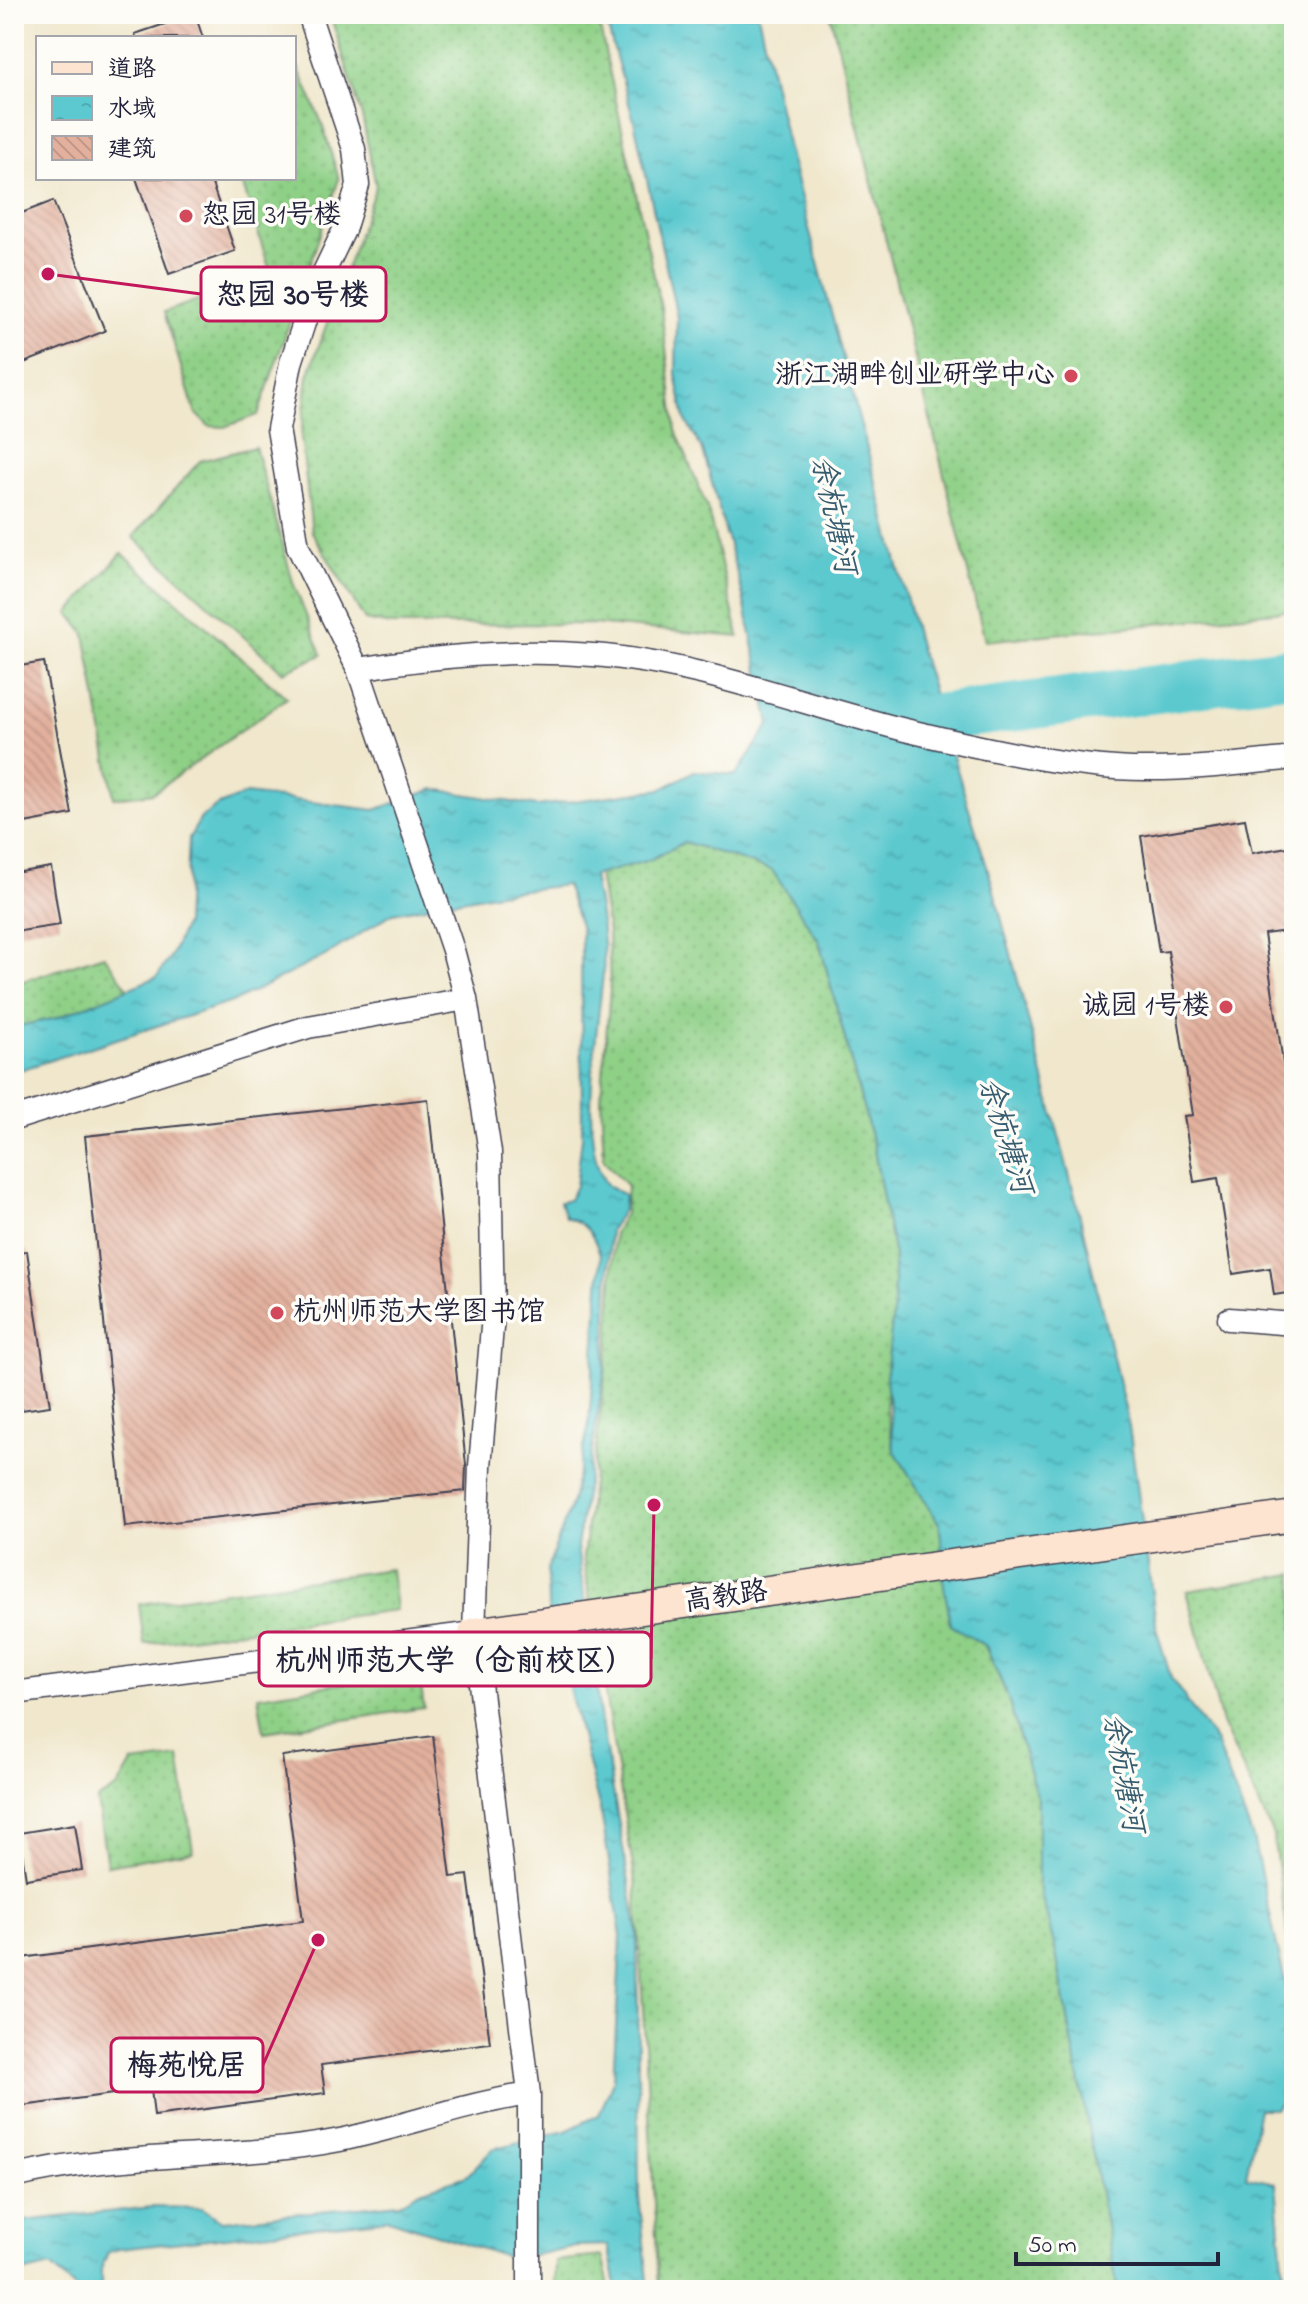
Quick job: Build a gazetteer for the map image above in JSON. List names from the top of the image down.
{
  "streets": {
    "street": ["高教路"]
  },
  "water": ["余杭塘河"],
  "places": [
    "恕园 31号楼",
    "恕园 30号楼",
    "浙江湖畔创业研学中心",
    "诚园 1号楼",
    "杭州师范大学图书馆",
    "杭州师范大学（仓前校区）",
    "梅苑悦居"
  ],
  "legend": ["道路", "水域", "建筑"],
  "scale_bar": "50 m"
}
